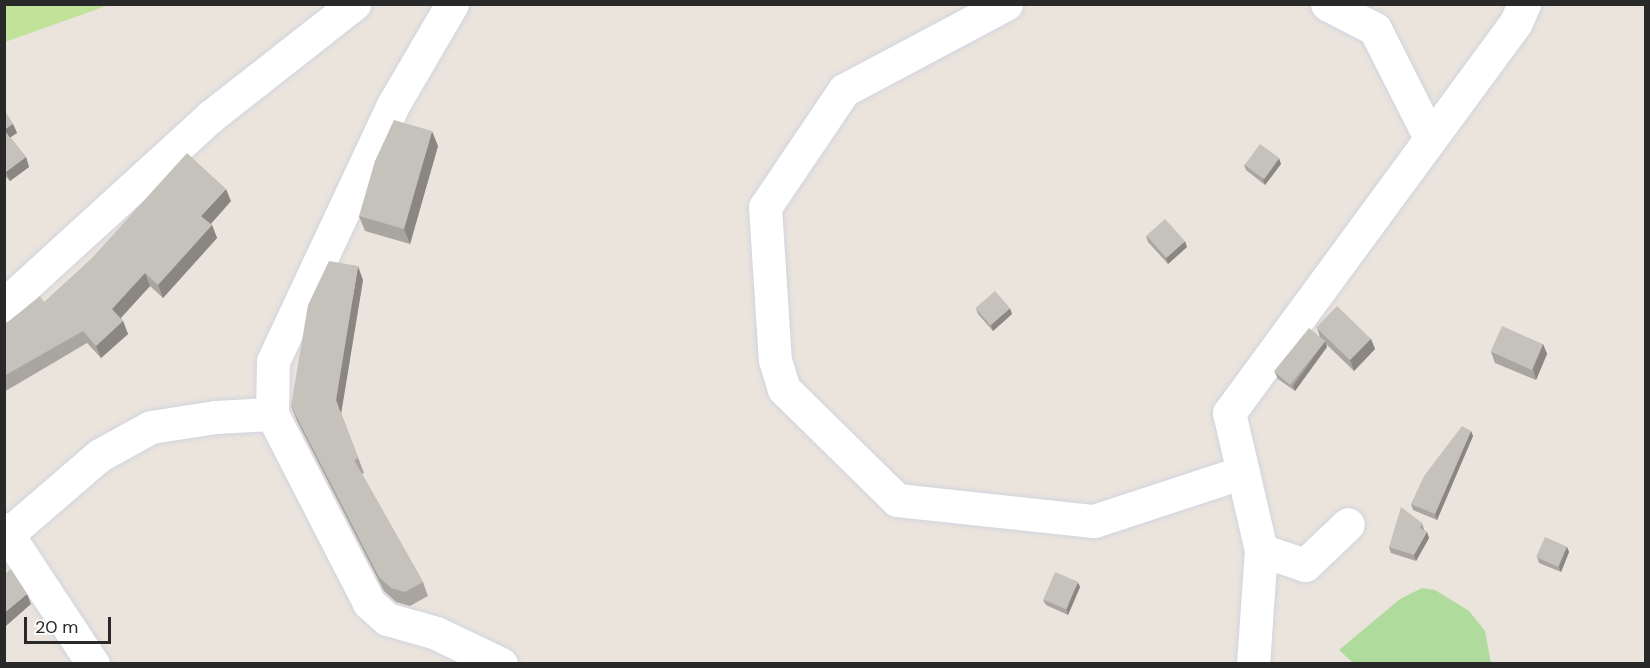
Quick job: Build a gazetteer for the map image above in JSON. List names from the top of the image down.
{
  "scale_bar": "20 m"
}
